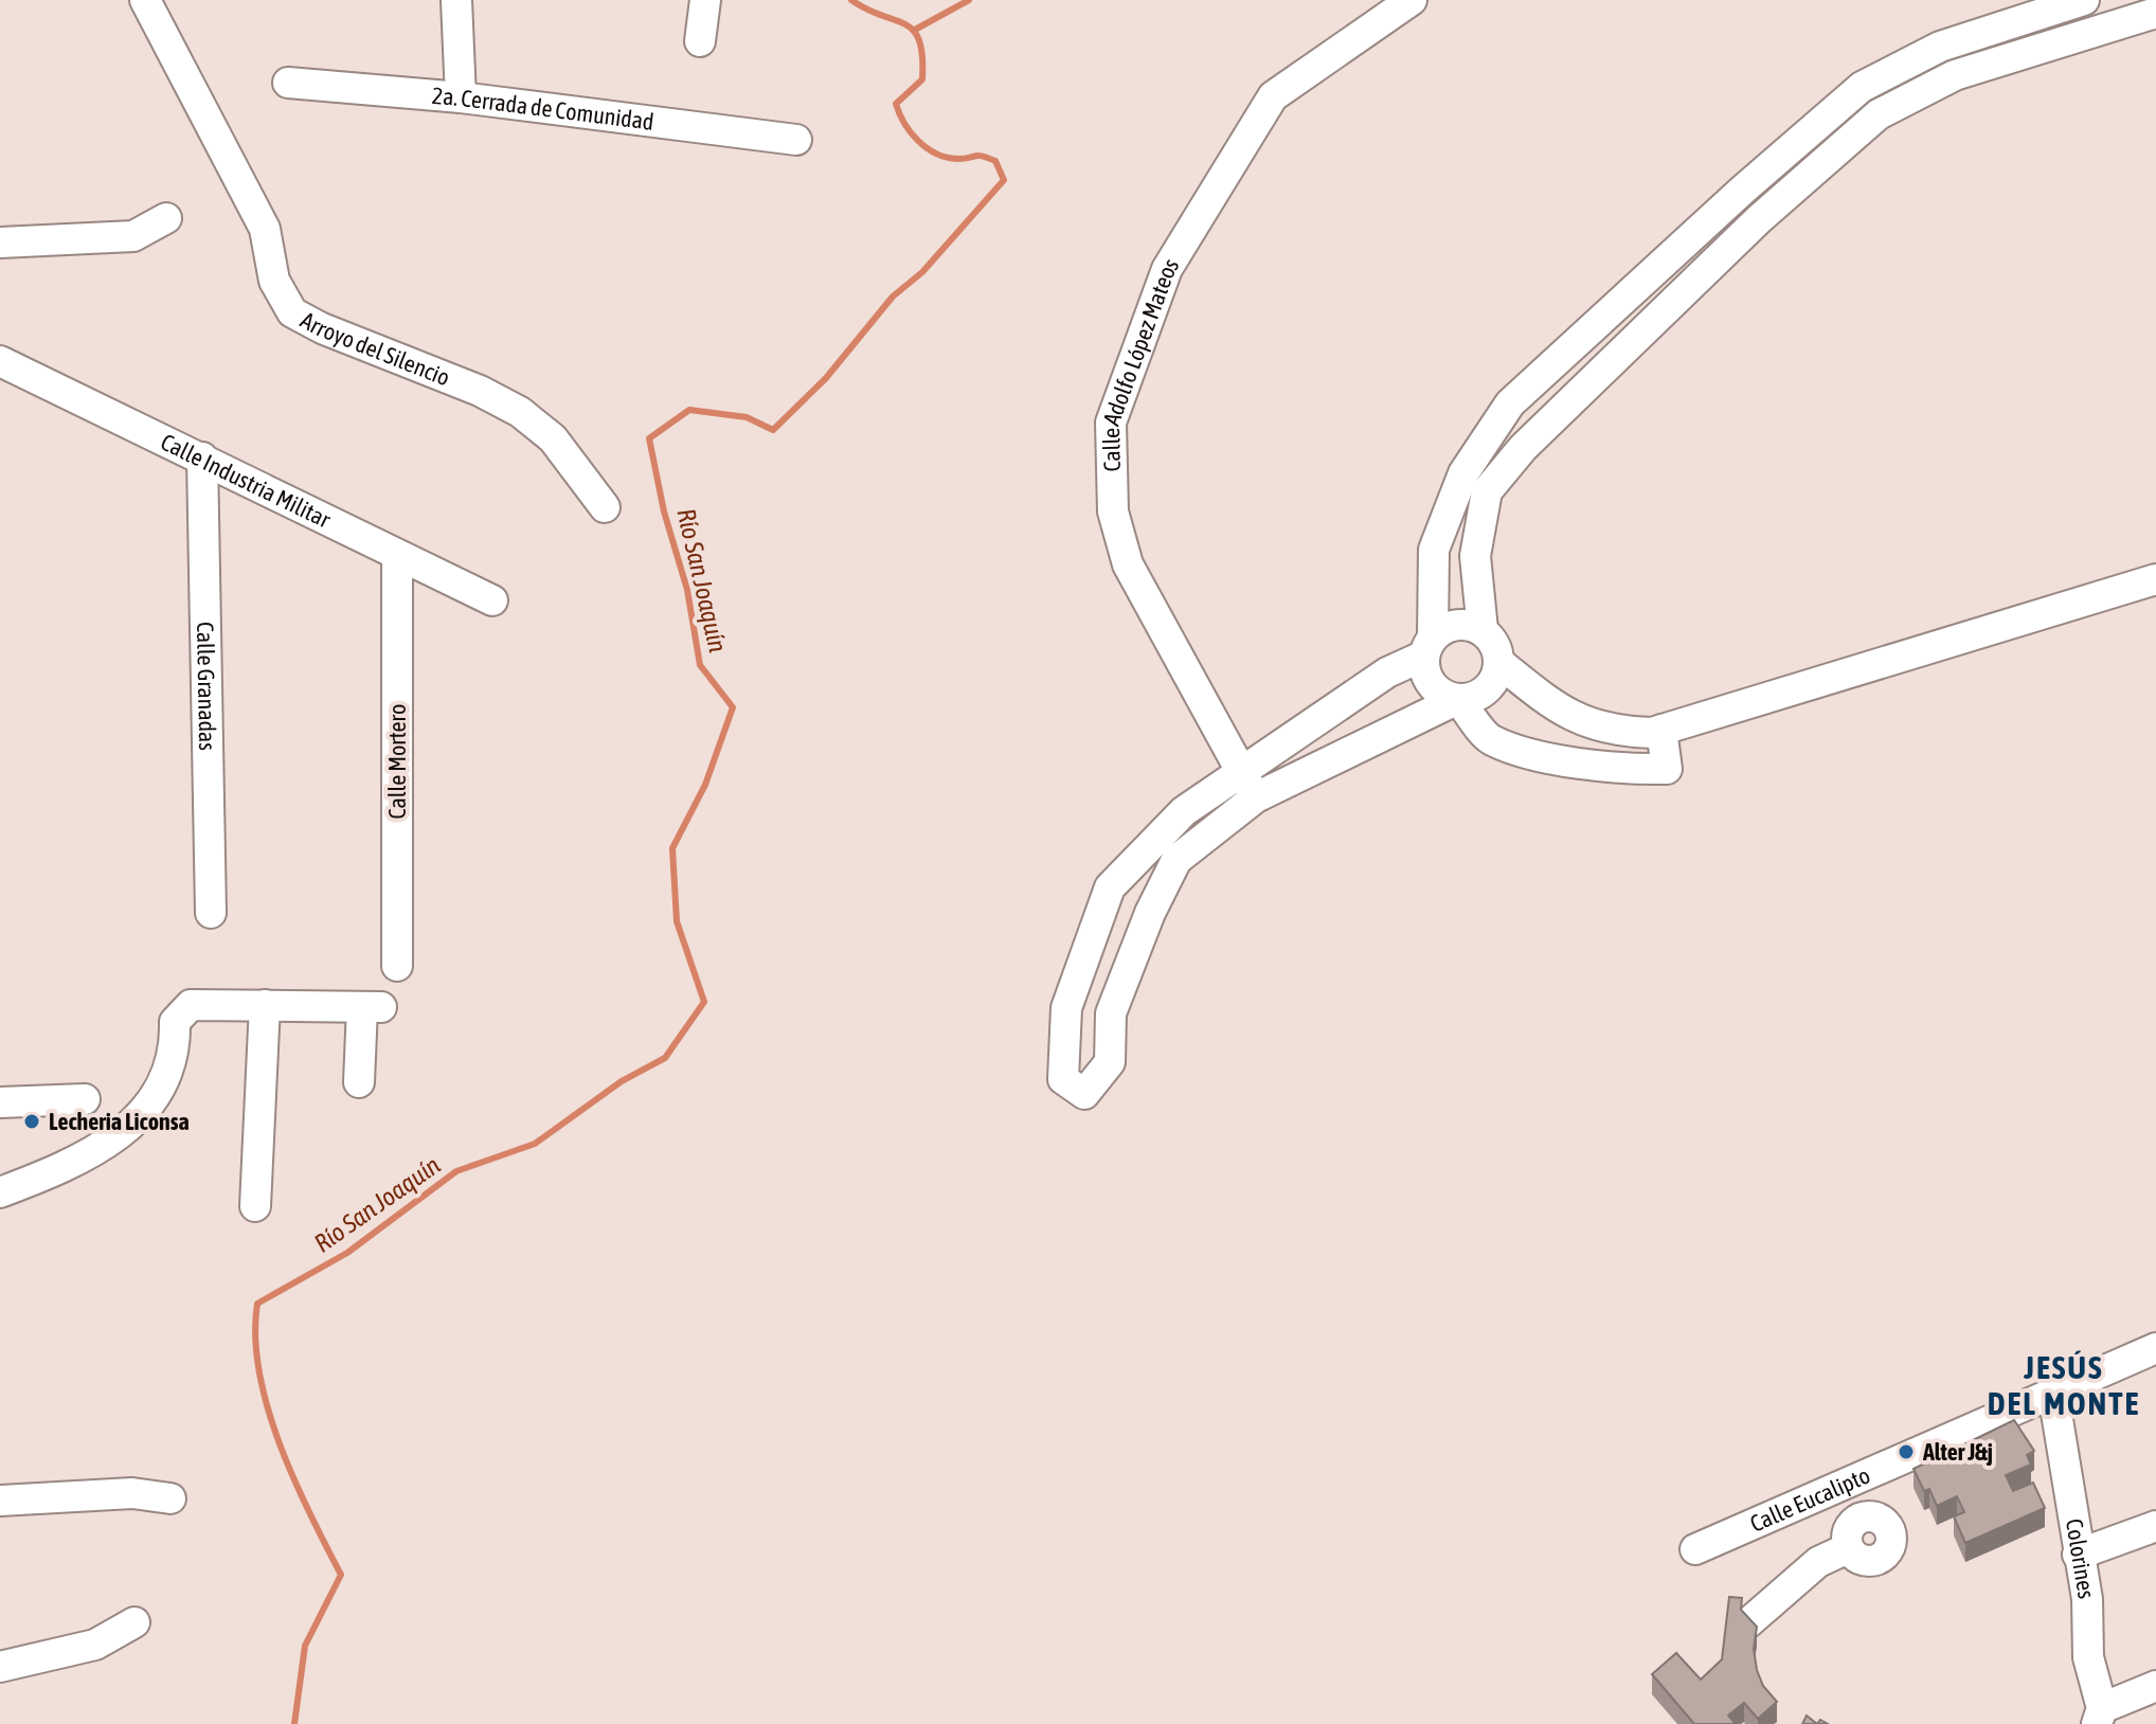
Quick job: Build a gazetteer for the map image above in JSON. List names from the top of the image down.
{
  "streets": {
    "street": [
      "2a. Cerrada de Comunidad",
      "Arroyo del Silencio",
      "Calle Adolfo López Mateos",
      "Calle Industria Militar",
      "Calle Granadas",
      "Calle Mortero",
      "Calle Eucalipto",
      "Colorines"
    ]
  },
  "crossings": [
    ["Calle Industria Militar", "Calle Granadas"],
    ["Calle Industria Militar", "Calle Mortero"],
    ["Calle Eucalipto", "Colorines"]
  ],
  "districts": ["JESÚS DEL MONTE"],
  "water": ["Río San Joaquín"],
  "places": ["Lecheria Liconsa", "Alter J&j"]
}
